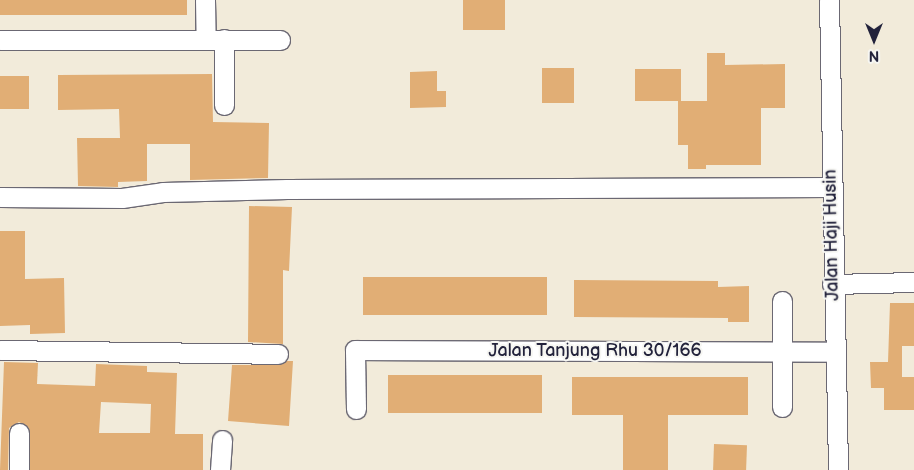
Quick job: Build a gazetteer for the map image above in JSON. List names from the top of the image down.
{
  "streets": {
    "street": ["Jalan Haji Husin", "Jalan Tanjung Rhu 30/166"]
  },
  "crossings": [
    ["Jalan Haji Husin", "Jalan Tanjung Rhu 30/166"]
  ],
  "north": "bottom"
}
